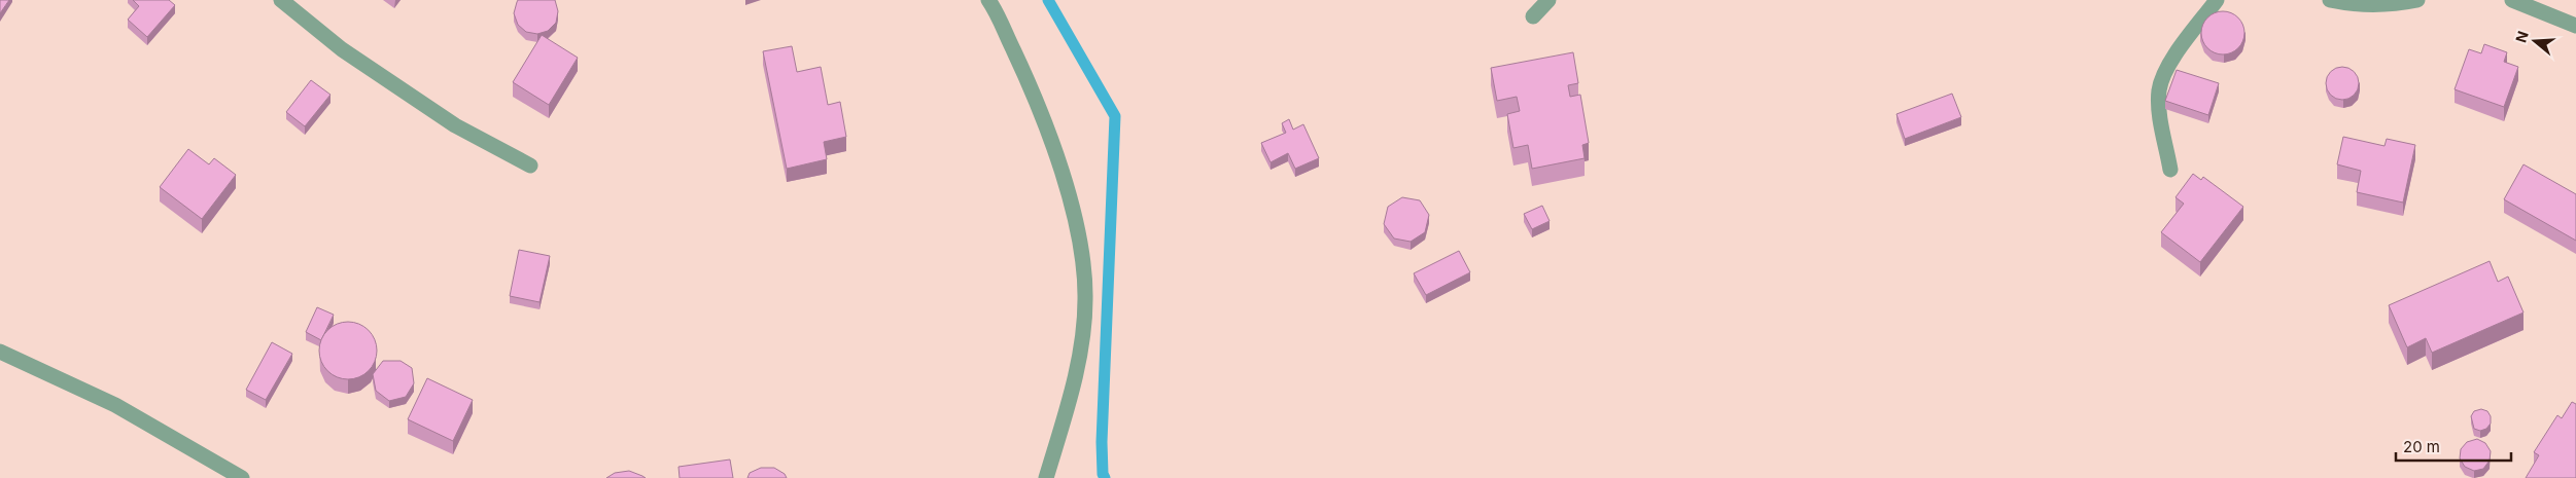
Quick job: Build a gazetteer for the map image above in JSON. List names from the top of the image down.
{
  "scale_bar": "20 m",
  "north": "left"
}
